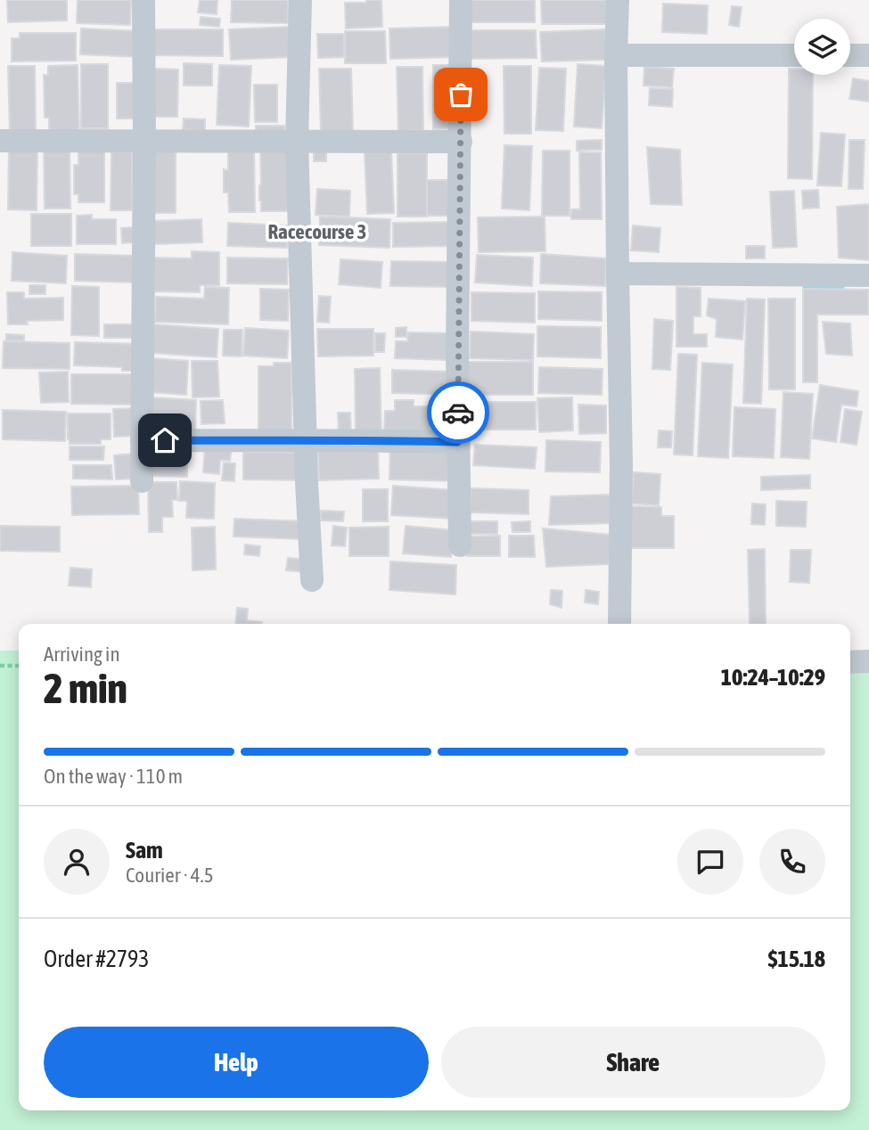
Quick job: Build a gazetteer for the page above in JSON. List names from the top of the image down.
{
  "districts": ["Racecourse 3"],
  "page": {
    "heading": ["2 min", "Arriving in", "10:24–10:29"],
    "panel": [
      "Sam",
      "Courier · 4.5",
      "Order #2793",
      "$15.18"
    ],
    "bar": "On the way · 110 m",
    "buttons": ["Help", "Share"]
  }
}
